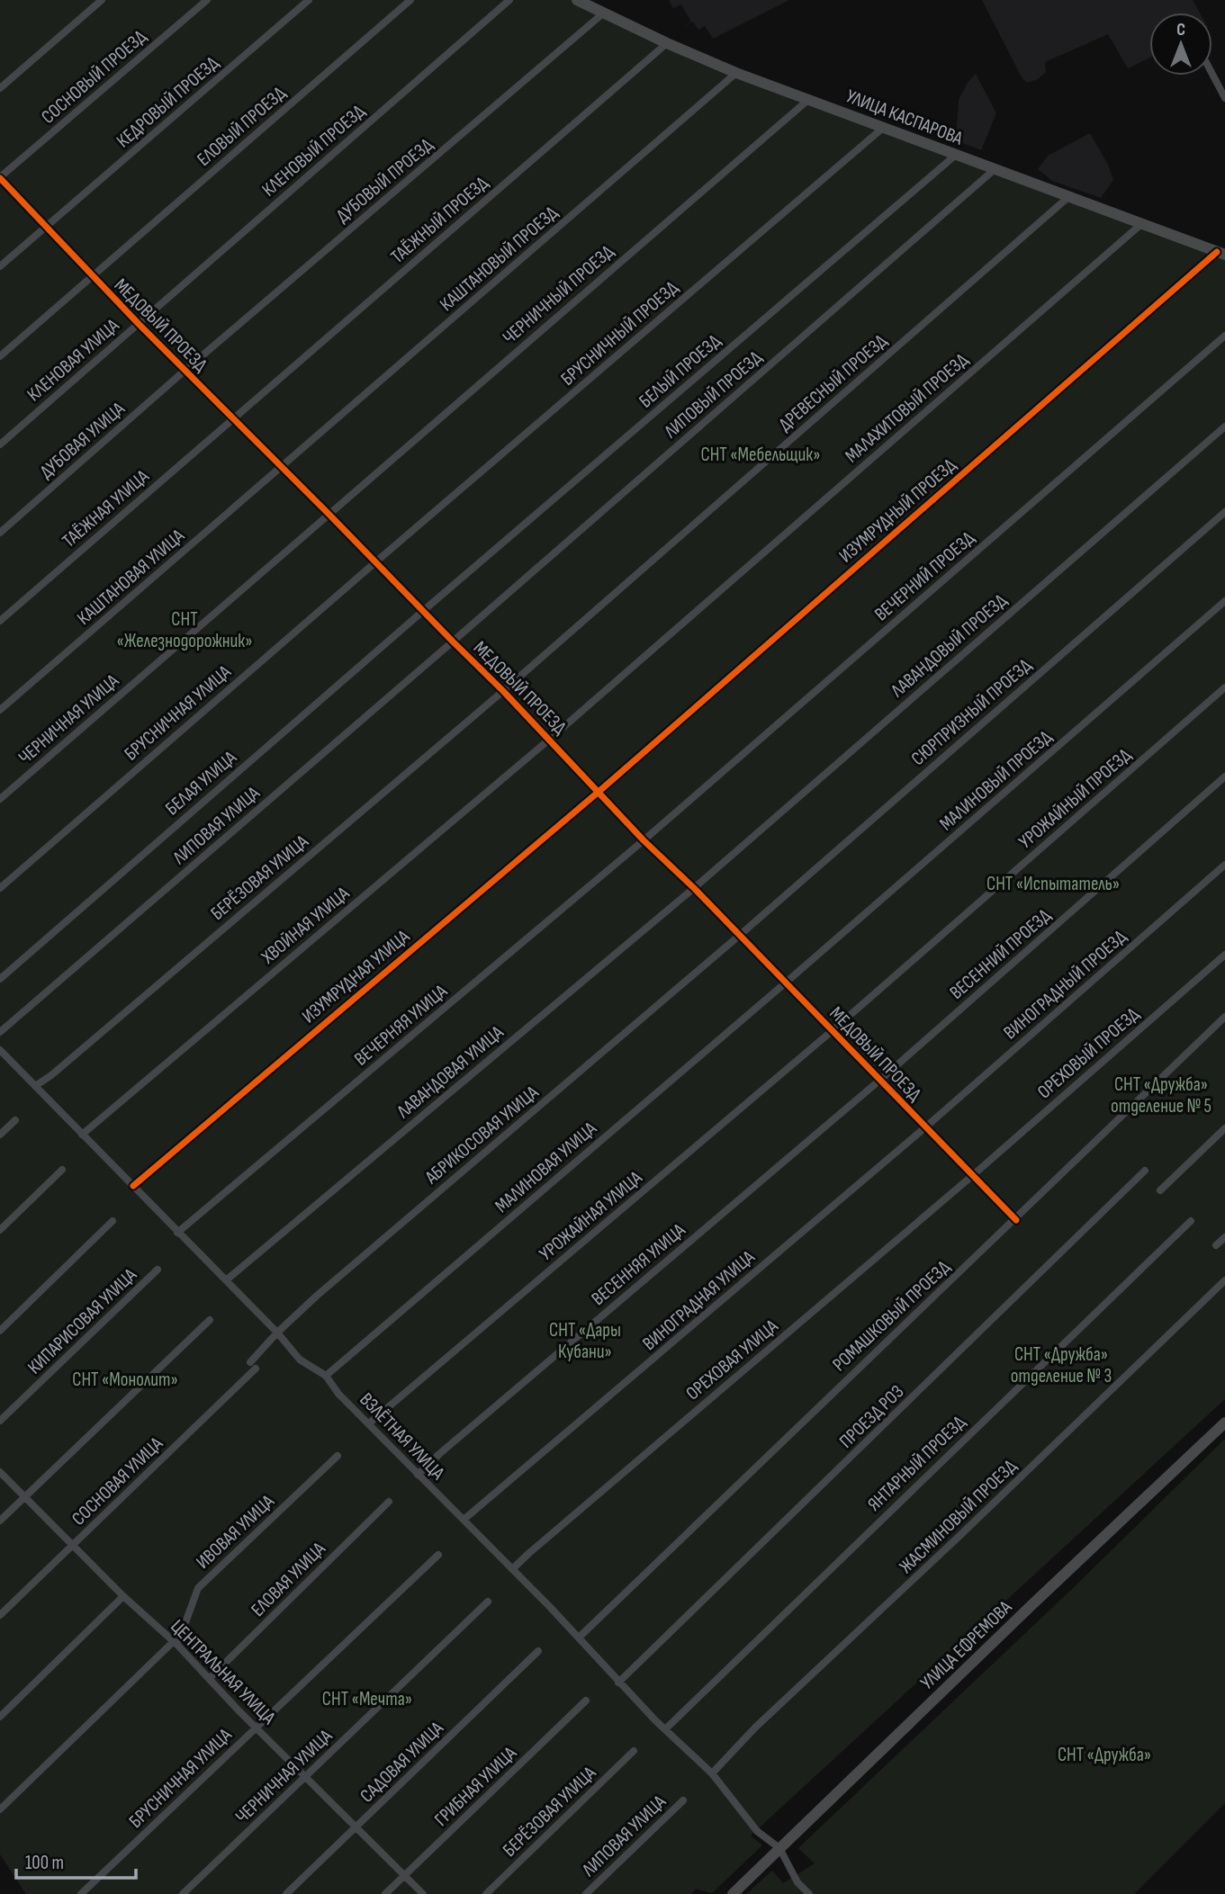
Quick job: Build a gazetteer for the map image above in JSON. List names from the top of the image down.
{
  "streets": {
    "main road": ["УЛИЦА КАСПАРОВА", "УЛИЦА ЕФРЕМОВА"],
    "street": [
      "СОСНОВЫЙ ПРОЕЗД",
      "КЕДРОВЫЙ ПРОЕЗД",
      "ЕЛОВЫЙ ПРОЕЗД",
      "КЛЕНОВЫЙ ПРОЕЗД",
      "ДУБОВЫЙ ПРОЕЗД",
      "ТАЁЖНЫЙ ПРОЕЗД",
      "КАШТАНОВЫЙ ПРОЕЗД",
      "ЧЕРНИЧНЫЙ ПРОЕЗД",
      "МЕДОВЫЙ ПРОЕЗД",
      "БРУСНИЧНЫЙ ПРОЕЗД",
      "КЛЕНОВАЯ УЛИЦА",
      "БЕЛЫЙ ПРОЕЗД",
      "ДРЕВЕСНЫЙ ПРОЕЗД",
      "ЛИПОВЫЙ ПРОЕЗД",
      "МАЛАХИТОВЫЙ ПРОЕЗД",
      "ДУБОВАЯ УЛИЦА",
      "ТАЁЖНАЯ УЛИЦА",
      "ИЗУМРУДНЫЙ ПРОЕЗД",
      "ВЕЧЕРНИЙ ПРОЕЗД",
      "КАШТАНОВАЯ УЛИЦА",
      "ЛАВАНДОВЫЙ ПРОЕЗД",
      "СЮРПРИЗНЫЙ ПРОЕЗД",
      "БРУСНИЧНАЯ УЛИЦА",
      "ЧЕРНИЧНАЯ УЛИЦА",
      "МАЛИНОВЫЙ ПРОЕЗД",
      "БЕЛАЯ УЛИЦА",
      "УРОЖАЙНЫЙ ПРОЕЗД",
      "ЛИПОВАЯ УЛИЦА",
      "БЕРЁЗОВАЯ УЛИЦА",
      "ХВОЙНАЯ УЛИЦА",
      "ВЕСЕННИЙ ПРОЕЗД",
      "ИЗУМРУДНАЯ УЛИЦА",
      "ВИНОГРАДНЫЙ ПРОЕЗД",
      "ВЕЧЕРНЯЯ УЛИЦА",
      "ОРЕХОВЫЙ ПРОЕЗД",
      "ЛАВАНДОВАЯ УЛИЦА",
      "АБРИКОСОВАЯ УЛИЦА",
      "МАЛИНОВАЯ УЛИЦА",
      "УРОЖАЙНАЯ УЛИЦА",
      "ВЕСЕННЯЯ УЛИЦА",
      "ВИНОГРАДНАЯ УЛИЦА",
      "РОМАШКОВЫЙ ПРОЕЗД",
      "КИПАРИСОВАЯ УЛИЦА",
      "ОРЕХОВАЯ УЛИЦА",
      "ПРОЕЗД РОЗ",
      "ВЗЛЁТНАЯ УЛИЦА",
      "ЯНТАРНЫЙ ПРОЕЗД",
      "СОСНОВАЯ УЛИЦА",
      "ЖАСМИНОВЫЙ ПРОЕЗД",
      "ИВОВАЯ УЛИЦА",
      "ЕЛОВАЯ УЛИЦА",
      "ЦЕНТРАЛЬНАЯ УЛИЦА",
      "САДОВАЯ УЛИЦА",
      "ГРИБНАЯ УЛИЦА"
    ]
  },
  "crossings": [
    ["СОСНОВЫЙ ПРОЕЗД", "МЕДОВЫЙ ПРОЕЗД"],
    ["КЕДРОВЫЙ ПРОЕЗД", "МЕДОВЫЙ ПРОЕЗД"],
    ["УЛИЦА КАСПАРОВА", "ДУБОВЫЙ ПРОЕЗД"],
    ["УЛИЦА КАСПАРОВА", "ТАЁЖНЫЙ ПРОЕЗД"],
    ["УЛИЦА КАСПАРОВА", "КАШТАНОВЫЙ ПРОЕЗД"],
    ["УЛИЦА КАСПАРОВА", "ЧЕРНИЧНЫЙ ПРОЕЗД"],
    ["УЛИЦА КАСПАРОВА", "БРУСНИЧНЫЙ ПРОЕЗД"],
    ["УЛИЦА КАСПАРОВА", "БЕЛЫЙ ПРОЕЗД"],
    ["УЛИЦА КАСПАРОВА", "ДРЕВЕСНЫЙ ПРОЕЗД"],
    ["УЛИЦА КАСПАРОВА", "ЛИПОВЫЙ ПРОЕЗД"],
    ["УЛИЦА КАСПАРОВА", "МАЛАХИТОВЫЙ ПРОЕЗД"],
    ["УЛИЦА КАСПАРОВА", "ИЗУМРУДНЫЙ ПРОЕЗД"],
    ["ЕЛОВЫЙ ПРОЕЗД", "МЕДОВЫЙ ПРОЕЗД"],
    ["КЛЕНОВЫЙ ПРОЕЗД", "МЕДОВЫЙ ПРОЕЗД"],
    ["КЛЕНОВЫЙ ПРОЕЗД", "КЛЕНОВАЯ УЛИЦА"],
    ["ДУБОВЫЙ ПРОЕЗД", "МЕДОВЫЙ ПРОЕЗД"],
    ["ДУБОВЫЙ ПРОЕЗД", "ДУБОВАЯ УЛИЦА"],
    ["ТАЁЖНЫЙ ПРОЕЗД", "МЕДОВЫЙ ПРОЕЗД"],
    ["ТАЁЖНЫЙ ПРОЕЗД", "ТАЁЖНАЯ УЛИЦА"],
    ["КАШТАНОВЫЙ ПРОЕЗД", "МЕДОВЫЙ ПРОЕЗД"],
    ["КАШТАНОВЫЙ ПРОЕЗД", "КАШТАНОВАЯ УЛИЦА"],
    ["ЧЕРНИЧНЫЙ ПРОЕЗД", "МЕДОВЫЙ ПРОЕЗД"],
    ["ЧЕРНИЧНЫЙ ПРОЕЗД", "ЧЕРНИЧНАЯ УЛИЦА"],
    ["МЕДОВЫЙ ПРОЕЗД", "БРУСНИЧНЫЙ ПРОЕЗД"],
    ["МЕДОВЫЙ ПРОЕЗД", "КЛЕНОВАЯ УЛИЦА"],
    ["МЕДОВЫЙ ПРОЕЗД", "БЕЛЫЙ ПРОЕЗД"],
    ["МЕДОВЫЙ ПРОЕЗД", "ДРЕВЕСНЫЙ ПРОЕЗД"],
    ["МЕДОВЫЙ ПРОЕЗД", "ЛИПОВЫЙ ПРОЕЗД"],
    ["МЕДОВЫЙ ПРОЕЗД", "МАЛАХИТОВЫЙ ПРОЕЗД"],
    ["МЕДОВЫЙ ПРОЕЗД", "ДУБОВАЯ УЛИЦА"],
    ["МЕДОВЫЙ ПРОЕЗД", "ТАЁЖНАЯ УЛИЦА"],
    ["МЕДОВЫЙ ПРОЕЗД", "ИЗУМРУДНЫЙ ПРОЕЗД"],
    ["МЕДОВЫЙ ПРОЕЗД", "ВЕЧЕРНИЙ ПРОЕЗД"],
    ["МЕДОВЫЙ ПРОЕЗД", "КАШТАНОВАЯ УЛИЦА"],
    ["МЕДОВЫЙ ПРОЕЗД", "ЛАВАНДОВЫЙ ПРОЕЗД"],
    ["МЕДОВЫЙ ПРОЕЗД", "СЮРПРИЗНЫЙ ПРОЕЗД"],
    ["МЕДОВЫЙ ПРОЕЗД", "БРУСНИЧНАЯ УЛИЦА"],
    ["МЕДОВЫЙ ПРОЕЗД", "ЧЕРНИЧНАЯ УЛИЦА"],
    ["МЕДОВЫЙ ПРОЕЗД", "МАЛИНОВЫЙ ПРОЕЗД"],
    ["МЕДОВЫЙ ПРОЕЗД", "БЕЛАЯ УЛИЦА"],
    ["МЕДОВЫЙ ПРОЕЗД", "УРОЖАЙНЫЙ ПРОЕЗД"],
    ["МЕДОВЫЙ ПРОЕЗД", "ЛИПОВАЯ УЛИЦА"],
    ["МЕДОВЫЙ ПРОЕЗД", "БЕРЁЗОВАЯ УЛИЦА"],
    ["МЕДОВЫЙ ПРОЕЗД", "ХВОЙНАЯ УЛИЦА"],
    ["МЕДОВЫЙ ПРОЕЗД", "ВЕСЕННИЙ ПРОЕЗД"],
    ["МЕДОВЫЙ ПРОЕЗД", "ИЗУМРУДНАЯ УЛИЦА"],
    ["МЕДОВЫЙ ПРОЕЗД", "ВИНОГРАДНЫЙ ПРОЕЗД"],
    ["МЕДОВЫЙ ПРОЕЗД", "ВЕЧЕРНЯЯ УЛИЦА"],
    ["МЕДОВЫЙ ПРОЕЗД", "ОРЕХОВЫЙ ПРОЕЗД"],
    ["МЕДОВЫЙ ПРОЕЗД", "ЛАВАНДОВАЯ УЛИЦА"],
    ["МЕДОВЫЙ ПРОЕЗД", "АБРИКОСОВАЯ УЛИЦА"],
    ["МЕДОВЫЙ ПРОЕЗД", "МАЛИНОВАЯ УЛИЦА"],
    ["МЕДОВЫЙ ПРОЕЗД", "УРОЖАЙНАЯ УЛИЦА"],
    ["МЕДОВЫЙ ПРОЕЗД", "ВЕСЕННЯЯ УЛИЦА"],
    ["МЕДОВЫЙ ПРОЕЗД", "ВИНОГРАДНАЯ УЛИЦА"],
    ["МЕДОВЫЙ ПРОЕЗД", "РОМАШКОВЫЙ ПРОЕЗД"],
    ["МЕДОВЫЙ ПРОЕЗД", "ОРЕХОВАЯ УЛИЦА"],
    ["БРУСНИЧНЫЙ ПРОЕЗД", "БРУСНИЧНАЯ УЛИЦА"],
    ["БЕЛЫЙ ПРОЕЗД", "БЕЛАЯ УЛИЦА"],
    ["ДРЕВЕСНЫЙ ПРОЕЗД", "БЕРЁЗОВАЯ УЛИЦА"],
    ["ЛИПОВЫЙ ПРОЕЗД", "ЛИПОВАЯ УЛИЦА"],
    ["МАЛАХИТОВЫЙ ПРОЕЗД", "ХВОЙНАЯ УЛИЦА"],
    ["ИЗУМРУДНЫЙ ПРОЕЗД", "ИЗУМРУДНАЯ УЛИЦА"],
    ["ВЕЧЕРНИЙ ПРОЕЗД", "ВЕЧЕРНЯЯ УЛИЦА"],
    ["ЛАВАНДОВЫЙ ПРОЕЗД", "ЛАВАНДОВАЯ УЛИЦА"],
    ["СЮРПРИЗНЫЙ ПРОЕЗД", "АБРИКОСОВАЯ УЛИЦА"],
    ["БРУСНИЧНАЯ УЛИЦА", "ЦЕНТРАЛЬНАЯ УЛИЦА"],
    ["ЧЕРНИЧНАЯ УЛИЦА", "ЦЕНТРАЛЬНАЯ УЛИЦА"],
    ["МАЛИНОВЫЙ ПРОЕЗД", "МАЛИНОВАЯ УЛИЦА"],
    ["УРОЖАЙНЫЙ ПРОЕЗД", "УРОЖАЙНАЯ УЛИЦА"],
    ["БЕРЁЗОВАЯ УЛИЦА", "ВЗЛЁТНАЯ УЛИЦА"],
    ["ХВОЙНАЯ УЛИЦА", "ВЗЛЁТНАЯ УЛИЦА"],
    ["ВЕСЕННИЙ ПРОЕЗД", "ВЕСЕННЯЯ УЛИЦА"],
    ["ИЗУМРУДНАЯ УЛИЦА", "ВЗЛЁТНАЯ УЛИЦА"],
    ["ВИНОГРАДНЫЙ ПРОЕЗД", "ВИНОГРАДНАЯ УЛИЦА"],
    ["ВЕЧЕРНЯЯ УЛИЦА", "ВЗЛЁТНАЯ УЛИЦА"],
    ["ОРЕХОВЫЙ ПРОЕЗД", "ОРЕХОВАЯ УЛИЦА"],
    ["ЛАВАНДОВАЯ УЛИЦА", "ВЗЛЁТНАЯ УЛИЦА"],
    ["АБРИКОСОВАЯ УЛИЦА", "ВЗЛЁТНАЯ УЛИЦА"],
    ["АБРИКОСОВАЯ УЛИЦА", "СОСНОВАЯ УЛИЦА"],
    ["МАЛИНОВАЯ УЛИЦА", "ВЗЛЁТНАЯ УЛИЦА"],
    ["УРОЖАЙНАЯ УЛИЦА", "ВЗЛЁТНАЯ УЛИЦА"],
    ["ВЕСЕННЯЯ УЛИЦА", "ВЗЛЁТНАЯ УЛИЦА"],
    ["ВИНОГРАДНАЯ УЛИЦА", "ВЗЛЁТНАЯ УЛИЦА"],
    ["РОМАШКОВЫЙ ПРОЕЗД", "ВЗЛЁТНАЯ УЛИЦА"],
    ["ОРЕХОВАЯ УЛИЦА", "ВЗЛЁТНАЯ УЛИЦА"],
    ["ПРОЕЗД РОЗ", "ВЗЛЁТНАЯ УЛИЦА"],
    ["ВЗЛЁТНАЯ УЛИЦА", "ЯНТАРНЫЙ ПРОЕЗД"],
    ["ВЗЛЁТНАЯ УЛИЦА", "ЖАСМИНОВЫЙ ПРОЕЗД"],
    ["ВЗЛЁТНАЯ УЛИЦА", "УЛИЦА ЕФРЕМОВА"],
    ["СОСНОВАЯ УЛИЦА", "ЦЕНТРАЛЬНАЯ УЛИЦА"],
    ["ИВОВАЯ УЛИЦА", "ЦЕНТРАЛЬНАЯ УЛИЦА"],
    ["ЕЛОВАЯ УЛИЦА", "ЦЕНТРАЛЬНАЯ УЛИЦА"],
    ["ЦЕНТРАЛЬНАЯ УЛИЦА", "САДОВАЯ УЛИЦА"],
    ["ЦЕНТРАЛЬНАЯ УЛИЦА", "ГРИБНАЯ УЛИЦА"]
  ],
  "parks": [
    "СНТ «Мебельщик»",
    "СНТ «Железнодорожник»",
    "СНТ «Испытатель»",
    "СНТ «Дружба» отделение № 5",
    "СНТ «Дары Кубани»",
    "СНТ «Дружба» отделение № 3",
    "СНТ «Монолит»",
    "СНТ «Мечта»",
    "СНТ «Дружба»"
  ],
  "scale_bar": "100 m",
  "north": "top"
}
